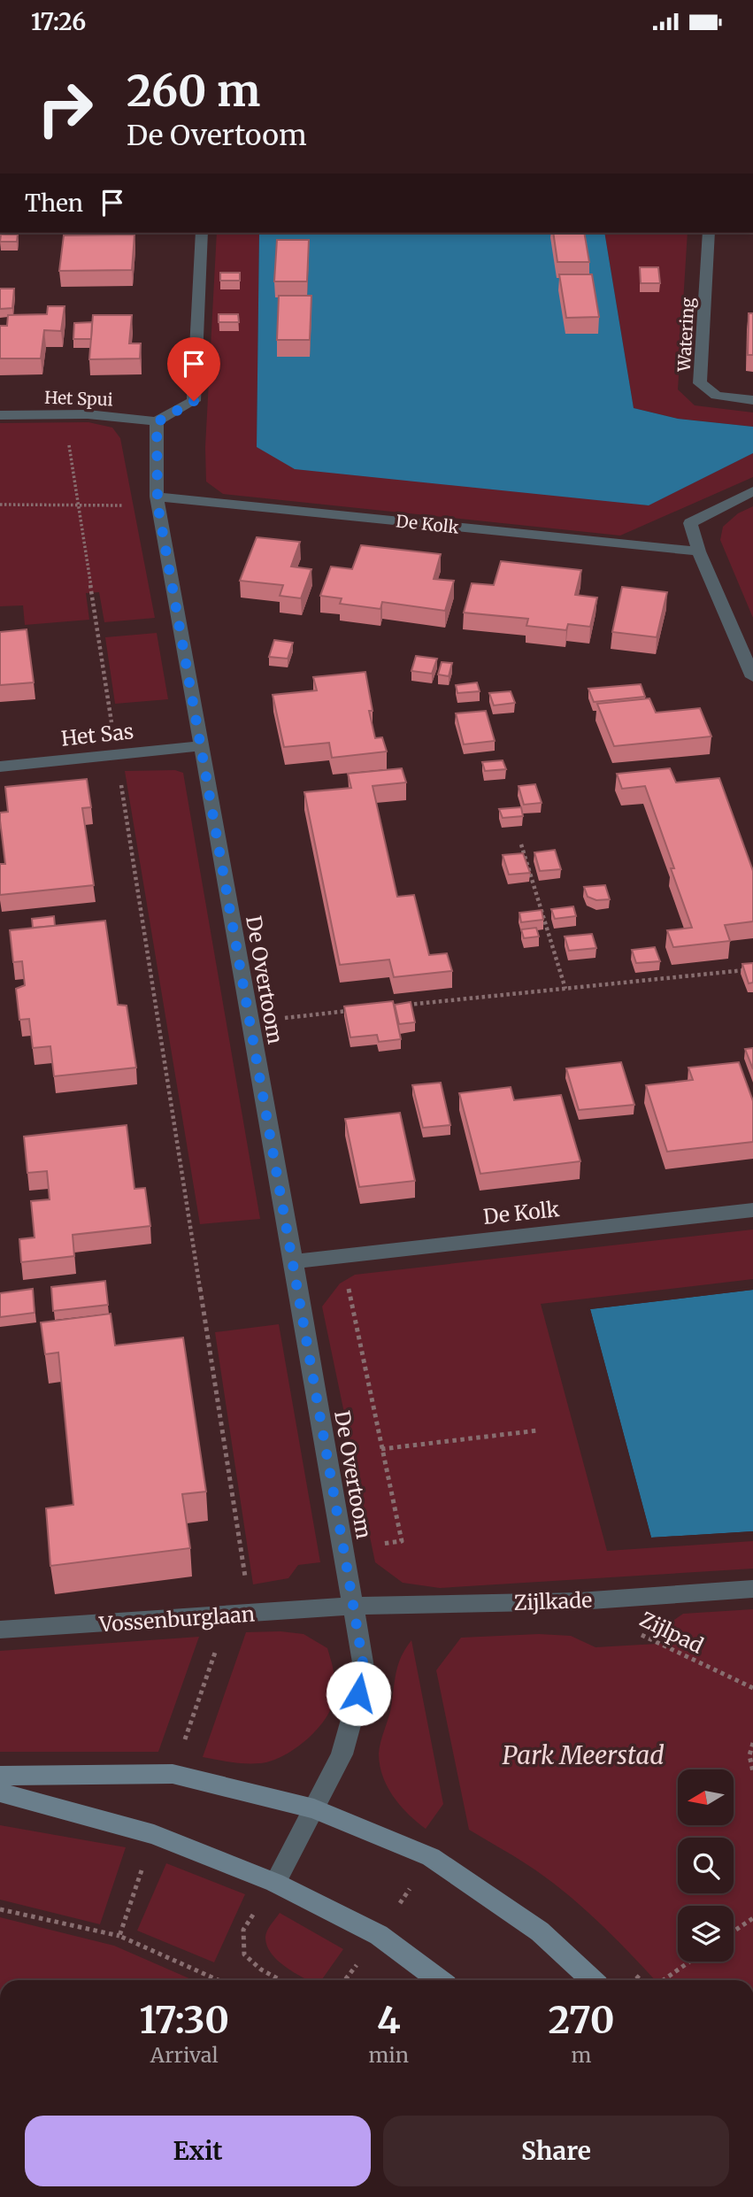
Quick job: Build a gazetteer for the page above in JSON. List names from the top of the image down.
{
  "streets": {
    "street": [
      "Watering",
      "Het Spui",
      "De Kolk",
      "Het Sas",
      "De Overtoom",
      "Zijlkade",
      "Vossenburglaan"
    ],
    "path": ["Zijlpad"]
  },
  "crossings": [
    ["Het Spui", "De Overtoom"],
    ["De Kolk", "De Overtoom"],
    ["Het Sas", "De Overtoom"],
    ["De Overtoom", "Zijlkade"],
    ["De Overtoom", "Vossenburglaan"],
    ["Zijlkade", "Vossenburglaan"]
  ],
  "parks": ["Park Meerstad"],
  "north": "left",
  "page": {
    "status": "17:26",
    "turn": ["260 m", "De Overtoom"],
    "then": "Then",
    "eta": [
      "17:30",
      "Arrival",
      "4",
      "min",
      "270",
      "m"
    ],
    "buttons": ["Exit", "Share"]
  }
}
